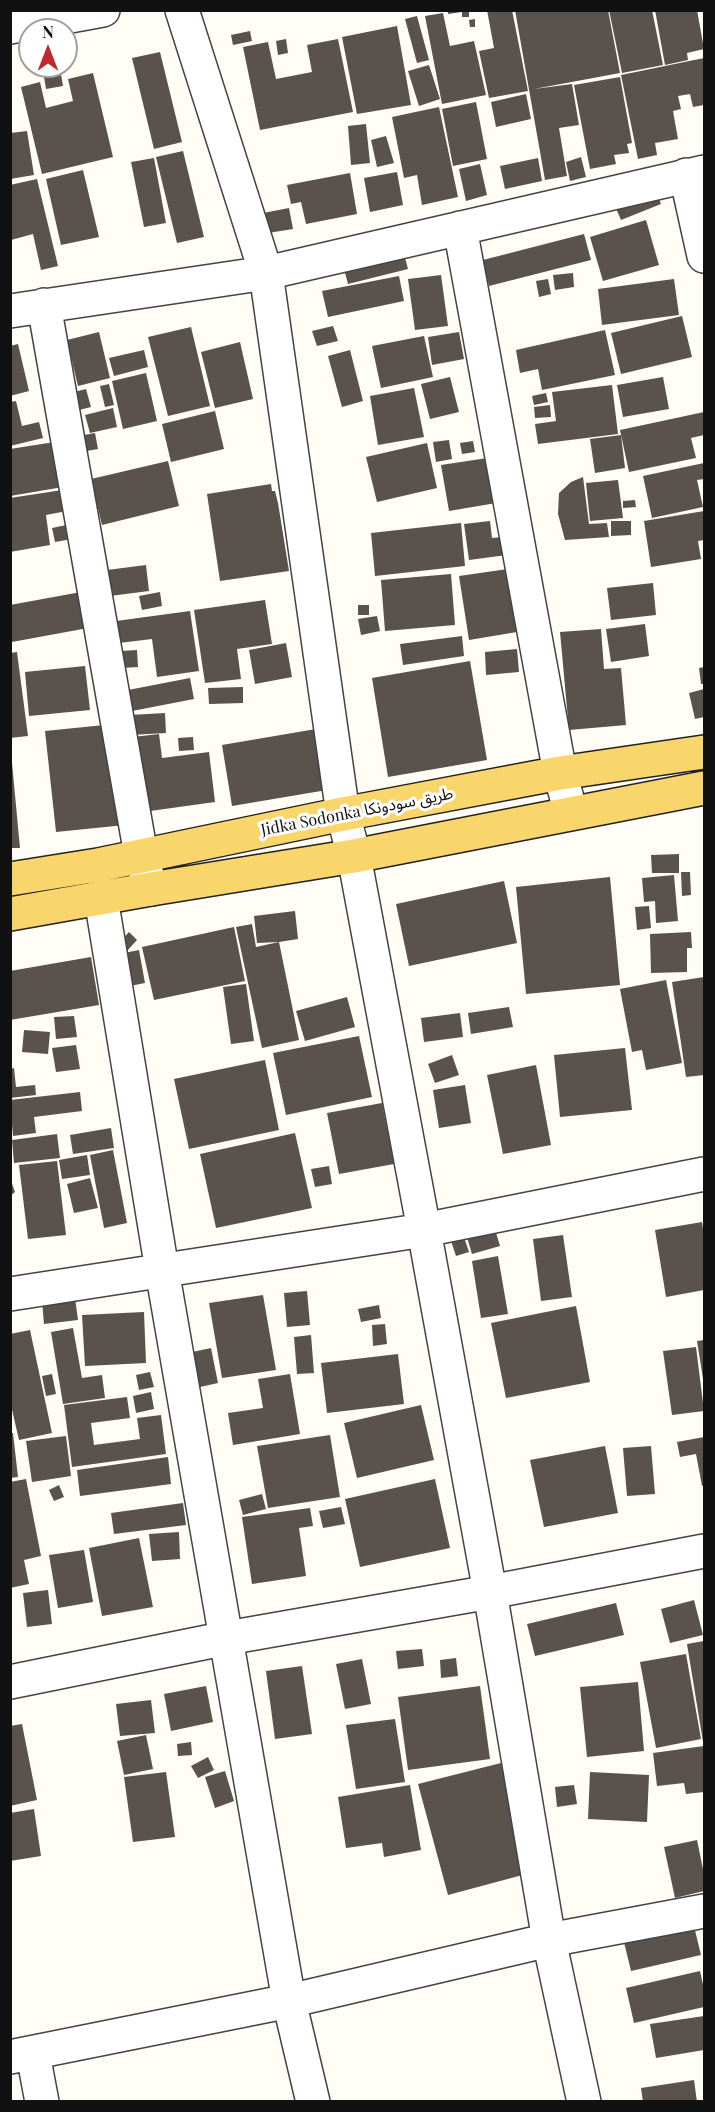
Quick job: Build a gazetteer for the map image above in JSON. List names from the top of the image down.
{
  "streets": {
    "main road": ["Jidka Sodonka طريق سودونكا"]
  },
  "north": "top"
}
